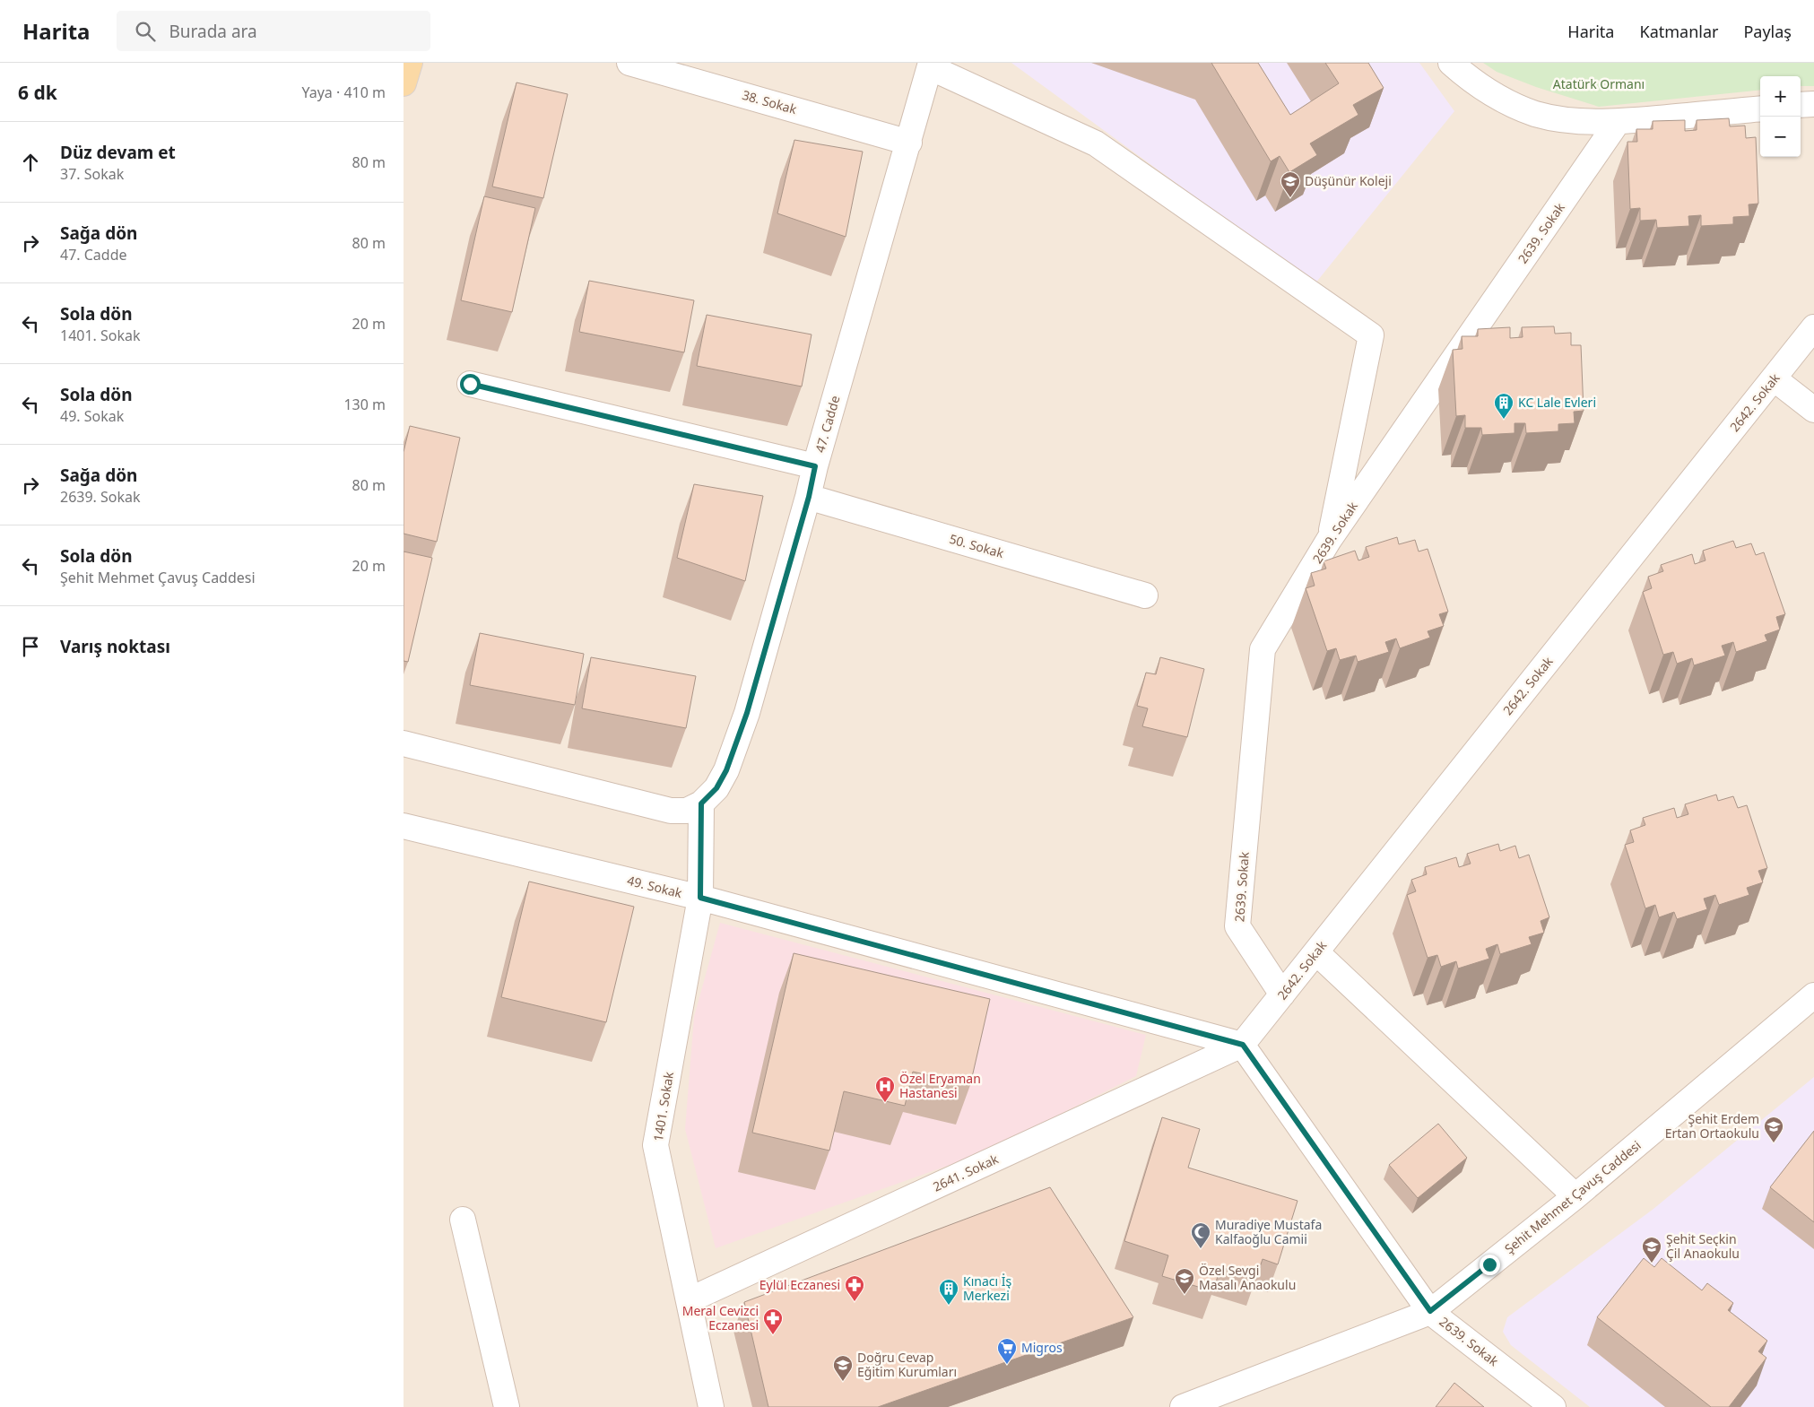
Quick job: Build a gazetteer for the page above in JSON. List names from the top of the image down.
{
  "streets": {
    "street": [
      "38. Sokak",
      "2639. Sokak",
      "2642. Sokak",
      "47. Cadde",
      "50. Sokak",
      "49. Sokak",
      "1401. Sokak",
      "2641. Sokak",
      "Şehit Mehmet Çavuş Caddesi"
    ]
  },
  "crossings": [
    ["38. Sokak", "47. Cadde"],
    ["2639. Sokak", "2642. Sokak"],
    ["2639. Sokak", "49. Sokak"],
    ["2639. Sokak", "2641. Sokak"],
    ["2639. Sokak", "Şehit Mehmet Çavuş Caddesi"],
    ["2642. Sokak", "49. Sokak"],
    ["2642. Sokak", "2641. Sokak"],
    ["47. Cadde", "50. Sokak"],
    ["47. Cadde", "1401. Sokak"],
    ["49. Sokak", "1401. Sokak"],
    ["49. Sokak", "2641. Sokak"],
    ["1401. Sokak", "2641. Sokak"]
  ],
  "parks": ["Atatürk Ormanı"],
  "places": {
    "school or university": [
      "Düşünür Koleji",
      "Şehit Erdem Ertan Ortaokulu",
      "Şehit Seçkin Çil Anaokulu",
      "Özel Sevgi Masalı Anaokulu",
      "Doğru Cevap Eğitim Kurumları"
    ],
    "building": ["KC Lale Evleri", "Kınacı İş Merkezi"],
    "hospital": ["Özel Eryaman Hastanesi"],
    "mosque": ["Muradiye Mustafa Kalfaoğlu Camii"],
    "pharmacy": ["Eylül Eczanesi", "Meral Cevizci Eczanesi"],
    "supermarket": ["Migros"]
  },
  "page": {
    "header": "Harita",
    "search": "Burada ara",
    "nav": ["Harita", "Katmanlar", "Paylaş"],
    "heading": ["6 dk", "Yaya · 410 m"],
    "map_buttons": ["+", "−"],
    "list": [
      ["Düz devam et", "37. Sokak", "80 m"],
      ["Sağa dön", "47. Cadde", "80 m"],
      ["Sola dön", "1401. Sokak", "20 m"],
      ["Sola dön", "49. Sokak", "130 m"],
      ["Sağa dön", "2639. Sokak", "80 m"],
      ["Sola dön", "Şehit Mehmet Çavuş Caddesi", "20 m"],
      "Varış noktası"
    ]
  }
}
